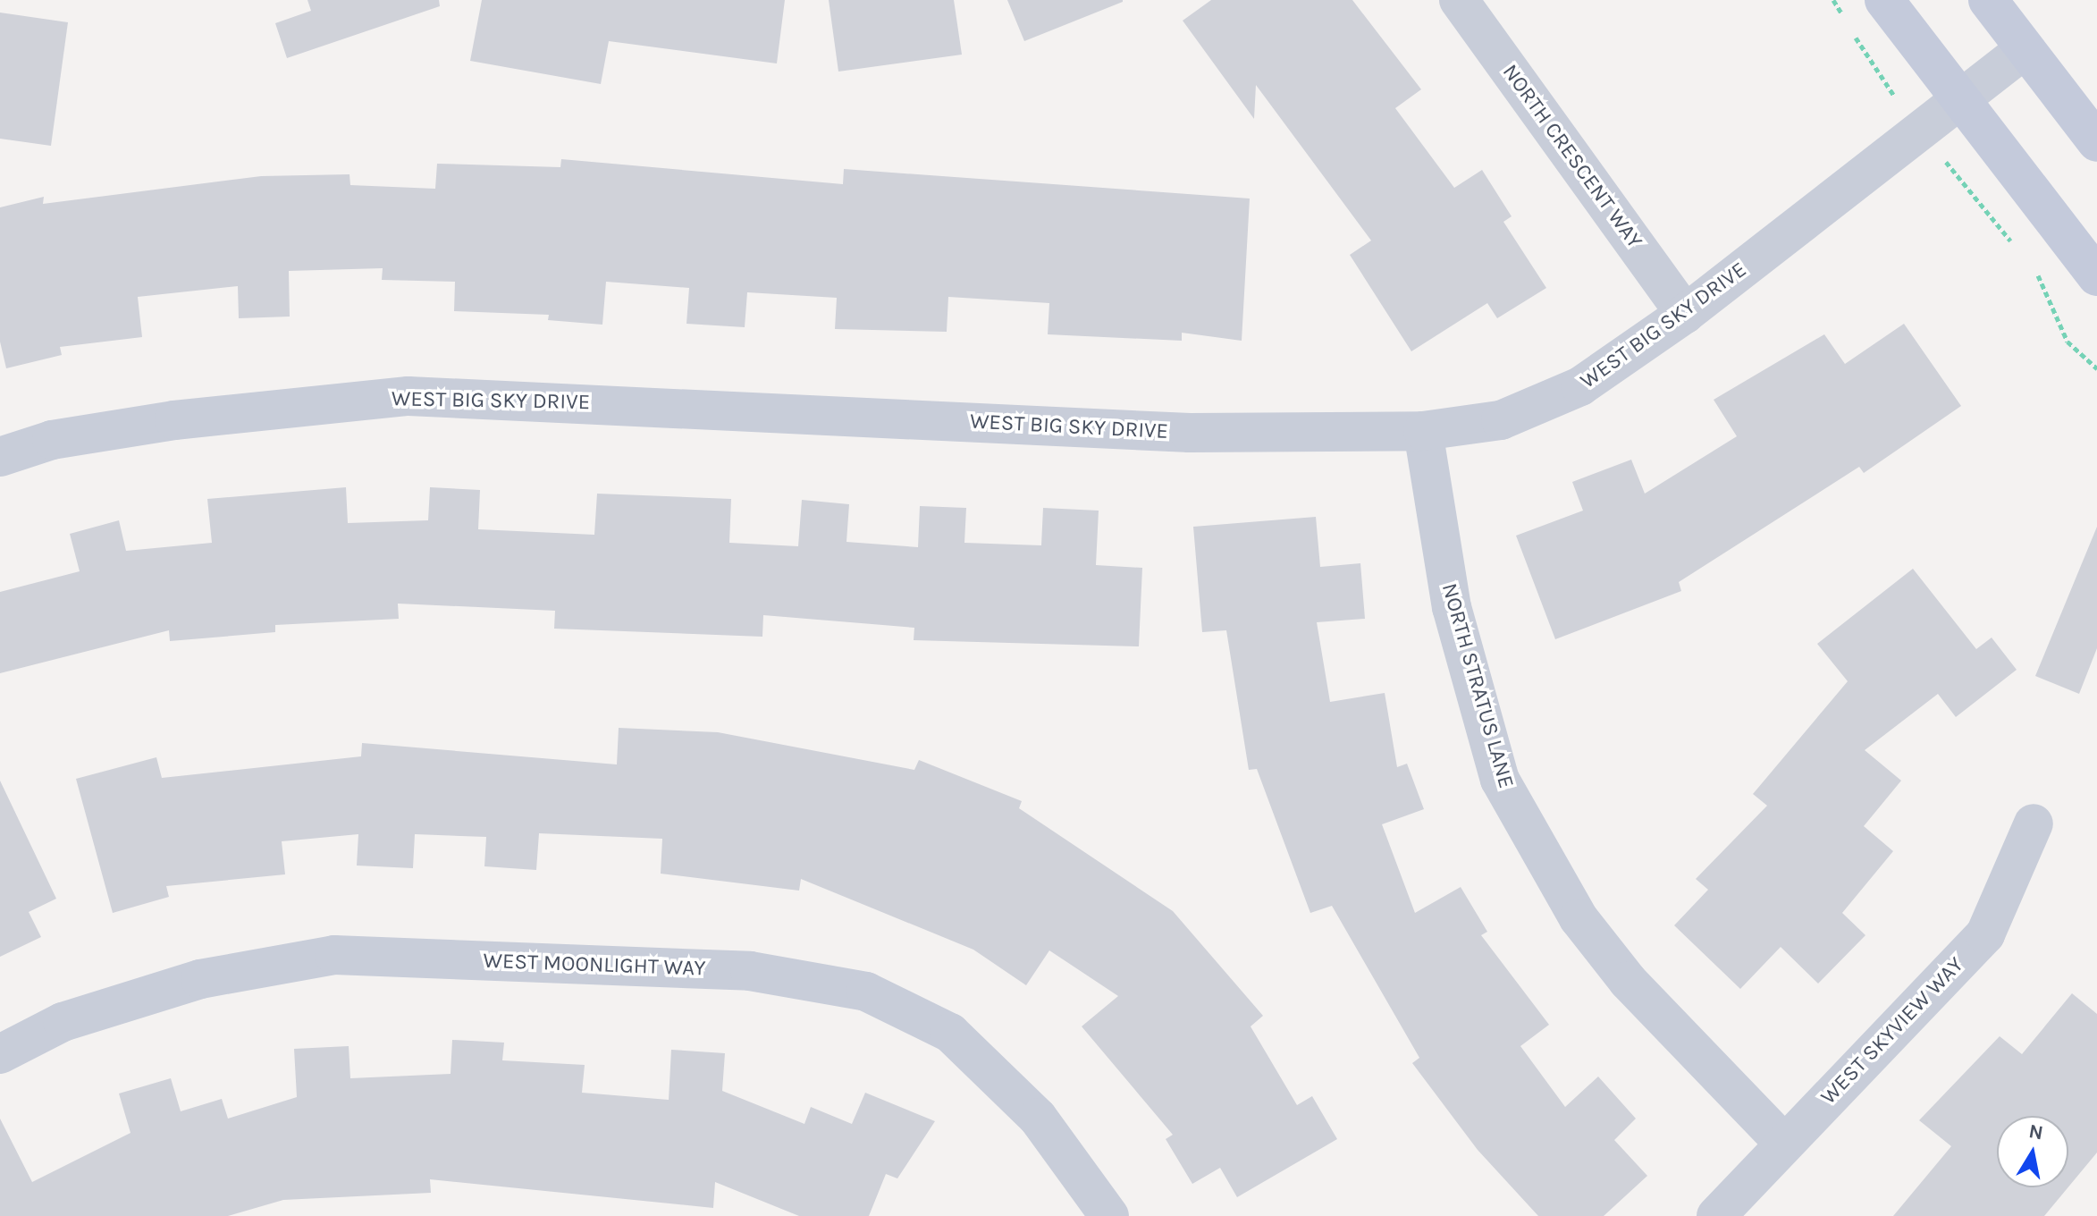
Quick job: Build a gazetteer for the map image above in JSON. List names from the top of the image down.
{
  "streets": {
    "street": [
      "NORTH CRESCENT WAY",
      "WEST BIG SKY DRIVE",
      "NORTH STRATUS LANE",
      "WEST MOONLIGHT WAY",
      "WEST SKYVIEW WAY"
    ]
  },
  "crossings": [
    ["NORTH CRESCENT WAY", "WEST BIG SKY DRIVE"],
    ["WEST BIG SKY DRIVE", "NORTH STRATUS LANE"],
    ["NORTH STRATUS LANE", "WEST SKYVIEW WAY"]
  ],
  "north": "top"
}
